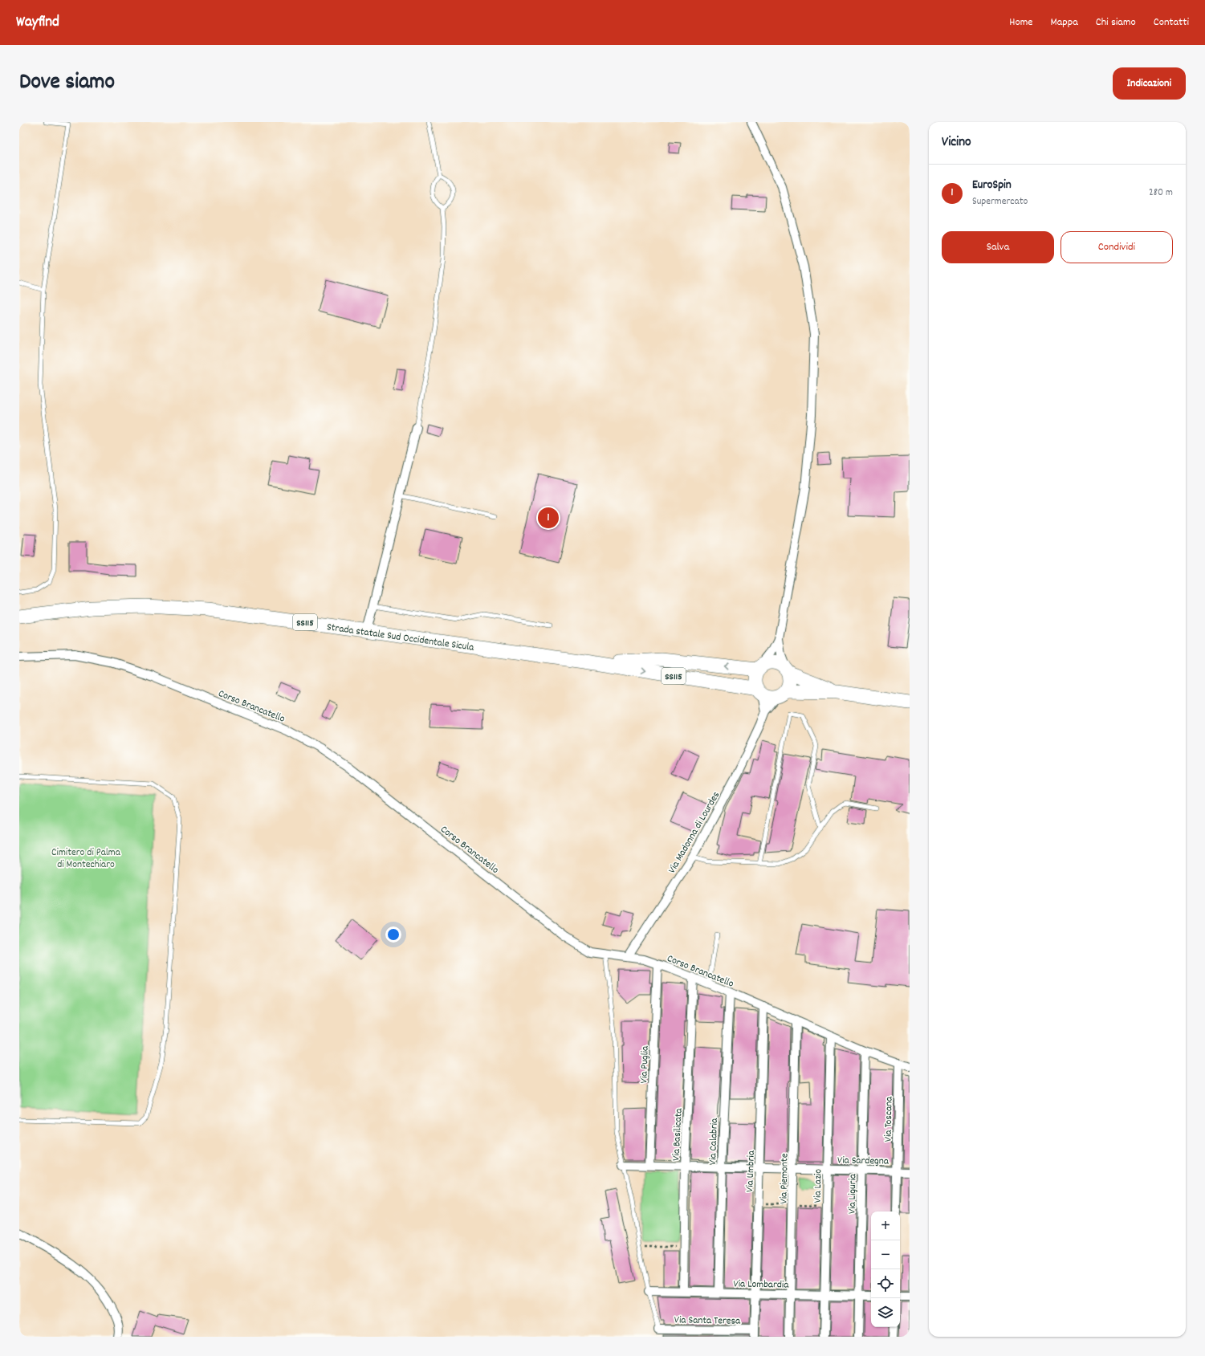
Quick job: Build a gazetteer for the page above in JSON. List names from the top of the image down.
{
  "streets": {
    "main road": ["SS115", "Strada statale Sud Occidentale Sicula"],
    "street": [
      "Corso Brancatello",
      "Via Madonna di Lourdes",
      "Via Puglia",
      "Via Toscana",
      "Via Basilicata",
      "Via Calabria",
      "Via Sardegna",
      "Via Umbria",
      "Via Piemonte",
      "Via Lazio",
      "Via Liguria",
      "Via Lombardia",
      "Via Santa Teresa"
    ]
  },
  "crossings": [
    ["Strada statale Sud Occidentale Sicula", "Via Madonna di Lourdes"],
    ["Corso Brancatello", "Via Madonna di Lourdes"],
    ["Corso Brancatello", "Via Puglia"],
    ["Corso Brancatello", "Via Toscana"],
    ["Corso Brancatello", "Via Basilicata"],
    ["Corso Brancatello", "Via Calabria"],
    ["Corso Brancatello", "Via Umbria"],
    ["Corso Brancatello", "Via Piemonte"],
    ["Corso Brancatello", "Via Lazio"],
    ["Corso Brancatello", "Via Liguria"],
    ["Via Puglia", "Via Sardegna"],
    ["Via Toscana", "Via Sardegna"],
    ["Via Basilicata", "Via Sardegna"],
    ["Via Basilicata", "Via Lombardia"],
    ["Via Calabria", "Via Sardegna"],
    ["Via Calabria", "Via Lombardia"],
    ["Via Sardegna", "Via Umbria"],
    ["Via Sardegna", "Via Piemonte"],
    ["Via Sardegna", "Via Lazio"],
    ["Via Sardegna", "Via Liguria"],
    ["Via Umbria", "Via Lombardia"],
    ["Via Umbria", "Via Santa Teresa"],
    ["Via Piemonte", "Via Lombardia"],
    ["Via Lazio", "Via Lombardia"],
    ["Via Liguria", "Via Lombardia"]
  ],
  "parks": ["Cimitero di Palma di Montechiaro"],
  "page": {
    "header": "Wayfind",
    "nav": [
      "Home",
      "Mappa",
      "Chi siamo",
      "Contatti"
    ],
    "title": "Dove siamo",
    "buttons": [
      "Indicazioni",
      ["Salva", "Condividi"]
    ],
    "heading": "Vicino",
    "list": [
      {
        "mark": "1",
        "name": "EuroSpin",
        "note": "Supermercato",
        "value": "280 m"
      }
    ],
    "pins": "1",
    "map_buttons": ["+", "−"]
  }
}
